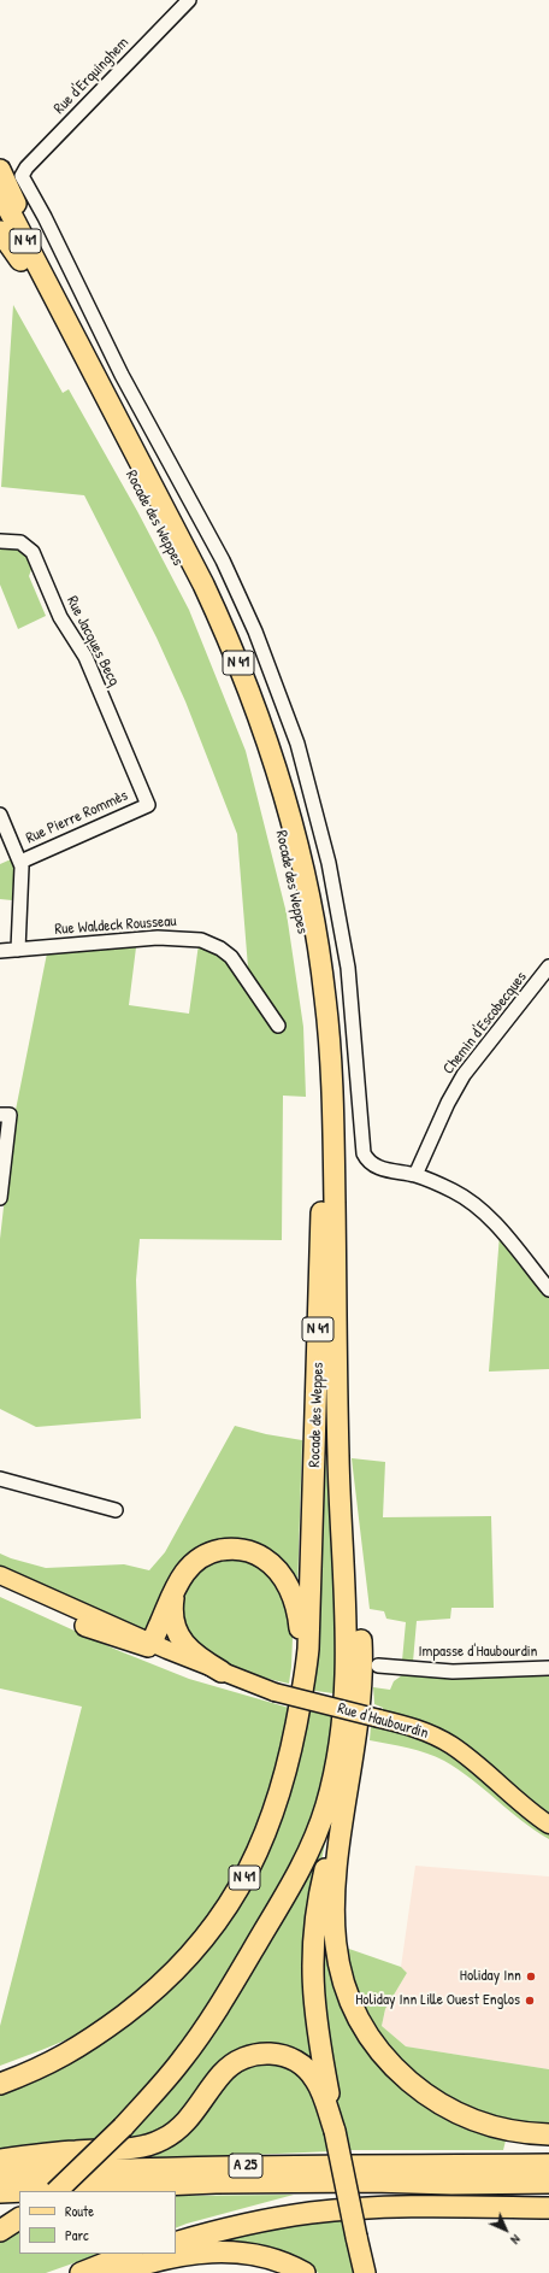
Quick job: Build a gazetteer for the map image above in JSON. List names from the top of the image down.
{
  "streets": {
    "highway": ["N 41", "Rocade des Weppes", "A 25"],
    "main road": ["Rue d'Haubourdin"],
    "street": [
      "Rue d'Erquinghem",
      "Rue Jacques Becq",
      "Rue Pierre Rommès",
      "Rue Waldeck Rousseau",
      "Chemin d'Escobecques",
      "Impasse d'Haubourdin"
    ]
  },
  "crossings": [
    ["Rue d'Erquinghem", "Chemin d'Escobecques"],
    ["N 41", "Rocade des Weppes"],
    ["Rue Jacques Becq", "Rue Pierre Rommès"],
    ["Rue Pierre Rommès", "Rue Waldeck Rousseau"]
  ],
  "places": ["Holiday Inn", "Holiday Inn Lille Ouest Englos"],
  "legend": ["Route", "Parc"],
  "north": "bottom right"
}
